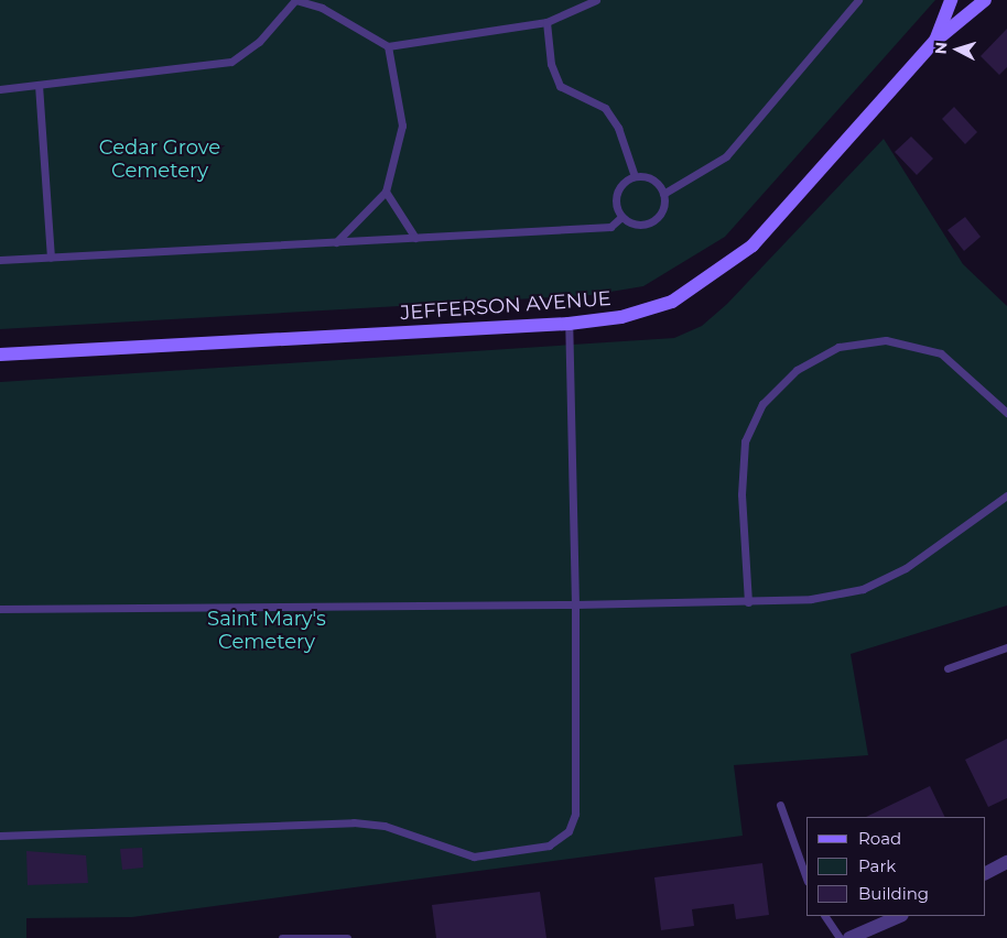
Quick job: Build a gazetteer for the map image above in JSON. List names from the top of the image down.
{
  "streets": {
    "main road": ["JEFFERSON AVENUE"]
  },
  "parks": ["Cedar Grove Cemetery", "Saint Mary's Cemetery"],
  "legend": ["Road", "Park", "Building"],
  "north": "left"
}
